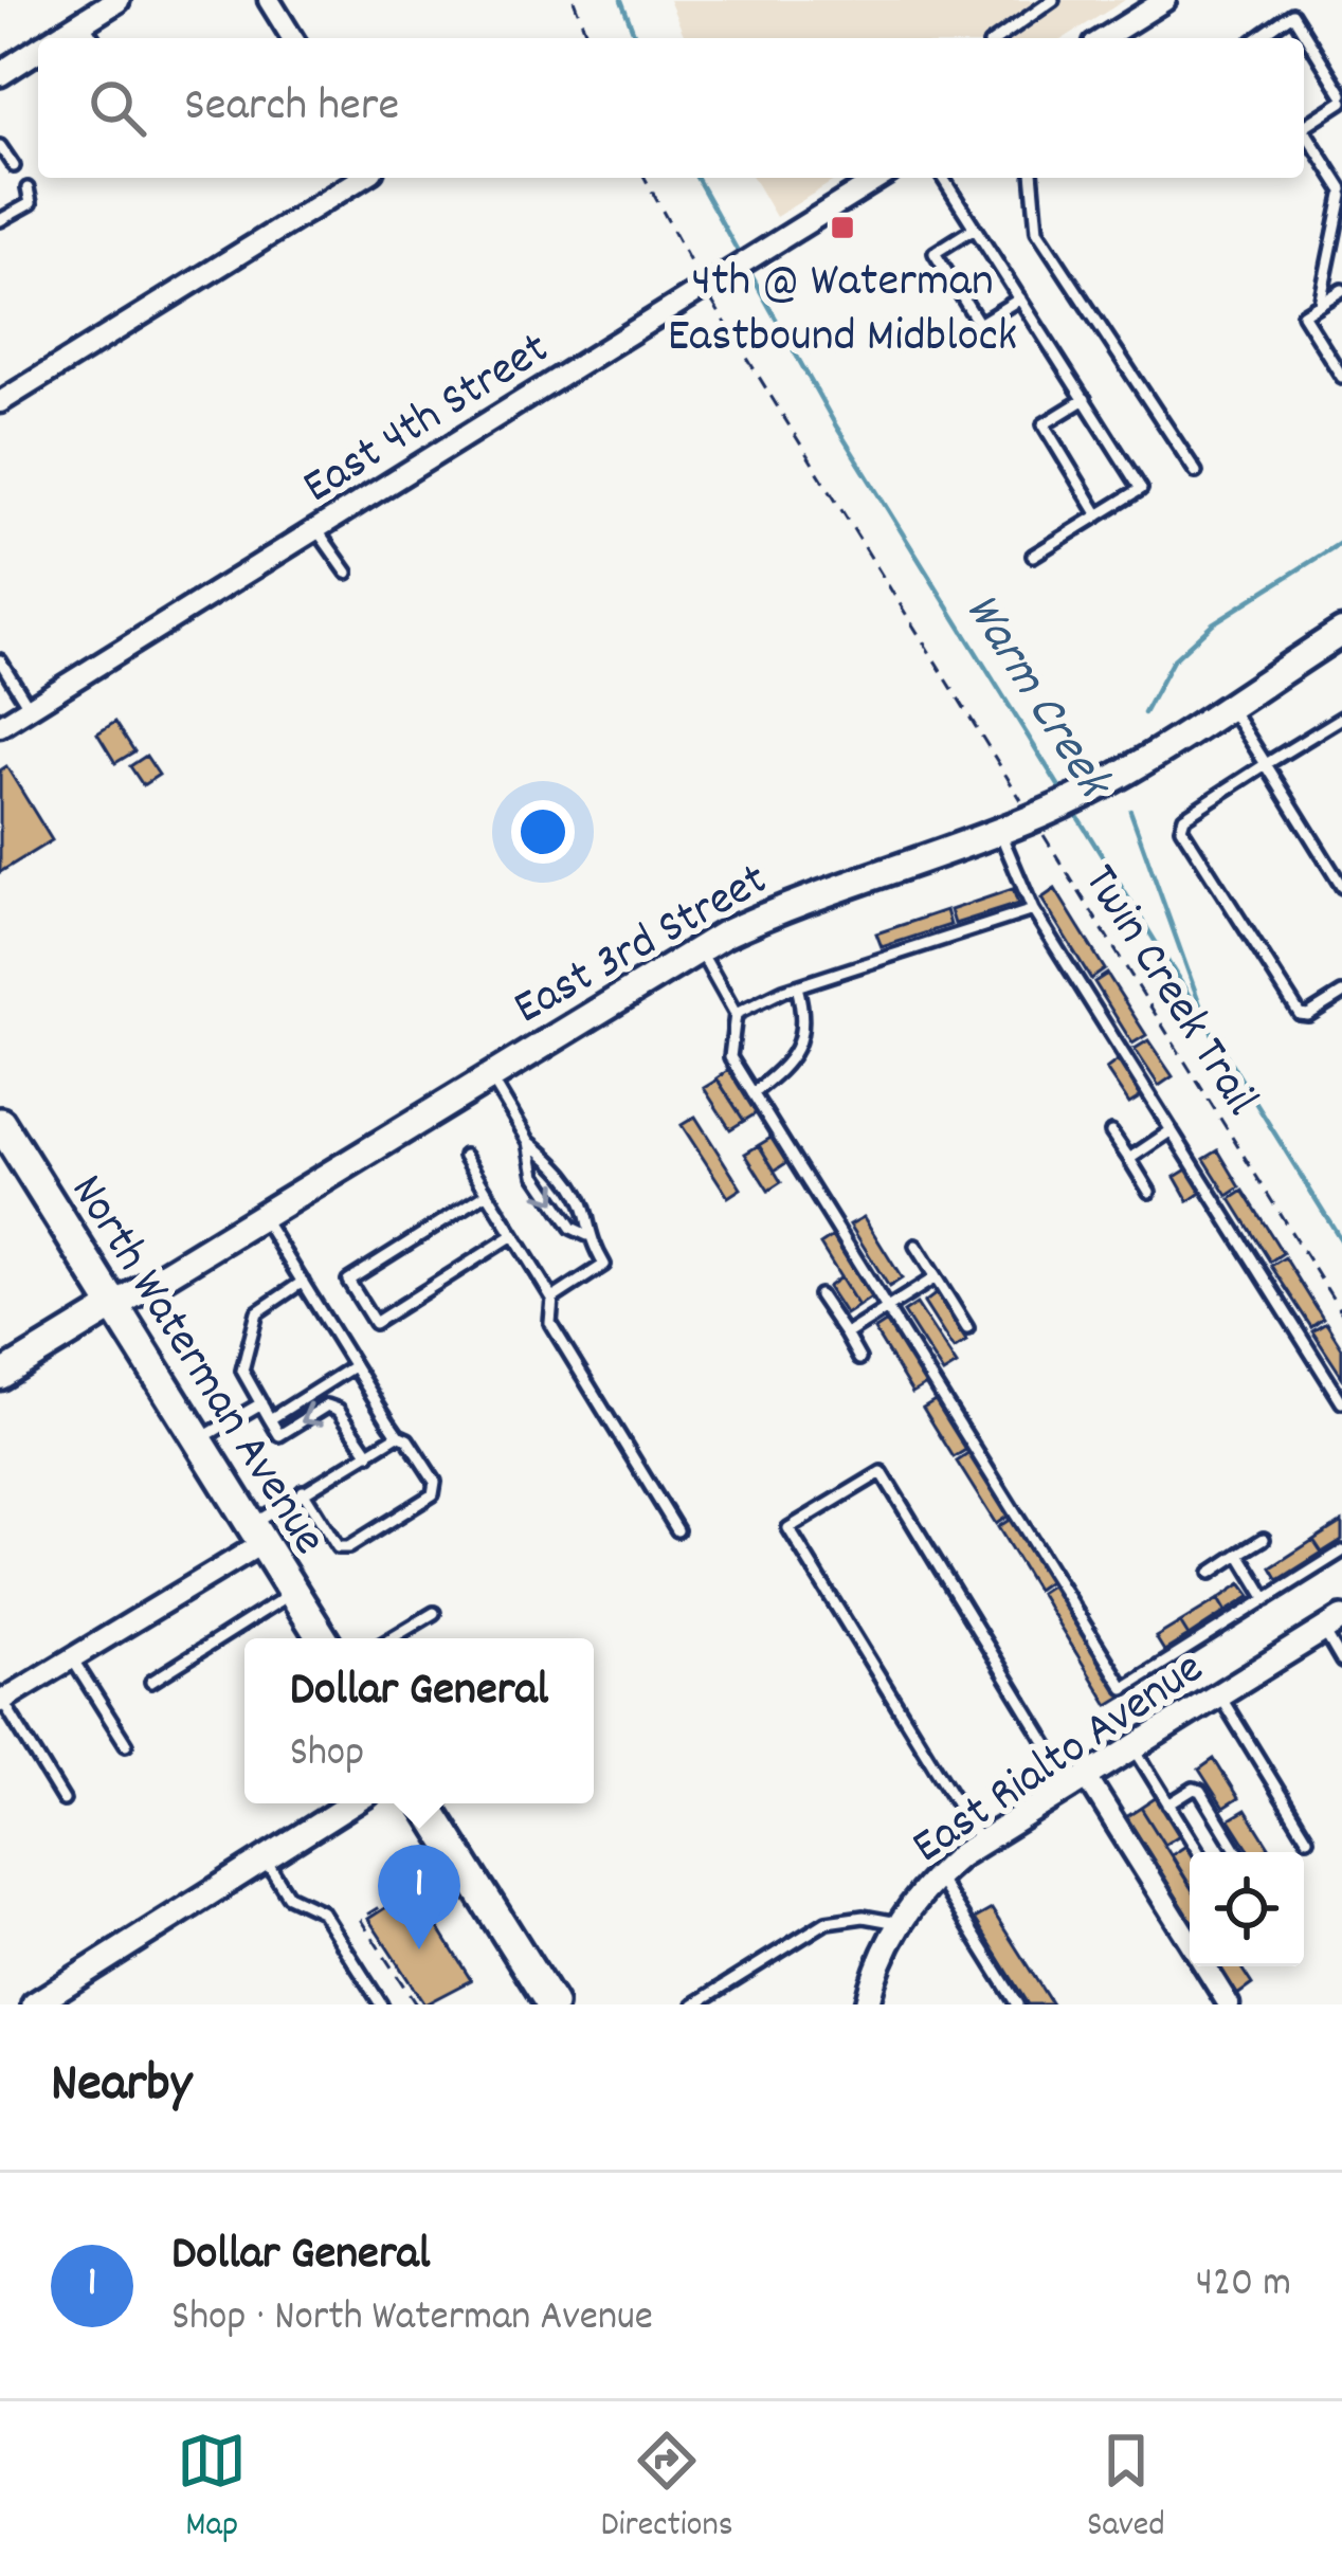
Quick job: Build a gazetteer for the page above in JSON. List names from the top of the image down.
{
  "streets": {
    "main road": ["East 3rd Street", "North Waterman Avenue"],
    "street": ["East 4th Street", "East Rialto Avenue"],
    "path": ["Twin Creek Trail"]
  },
  "crossings": [
    ["East 4th Street", "Twin Creek Trail"],
    ["East 3rd Street", "Twin Creek Trail"],
    ["East 3rd Street", "North Waterman Avenue"]
  ],
  "water": ["Warm Creek"],
  "places": {
    "transit": ["4th @ Waterman Eastbound Midblock"]
  },
  "page": {
    "search": "Search here",
    "popup": ["Dollar General", "Shop"],
    "pins": "1",
    "heading": "Nearby",
    "list": [
      {
        "mark": "1",
        "name": "Dollar General",
        "note": "Shop · North Waterman Avenue",
        "value": "420 m"
      }
    ],
    "nav": ["Map", "Directions", "Saved"]
  }
}
